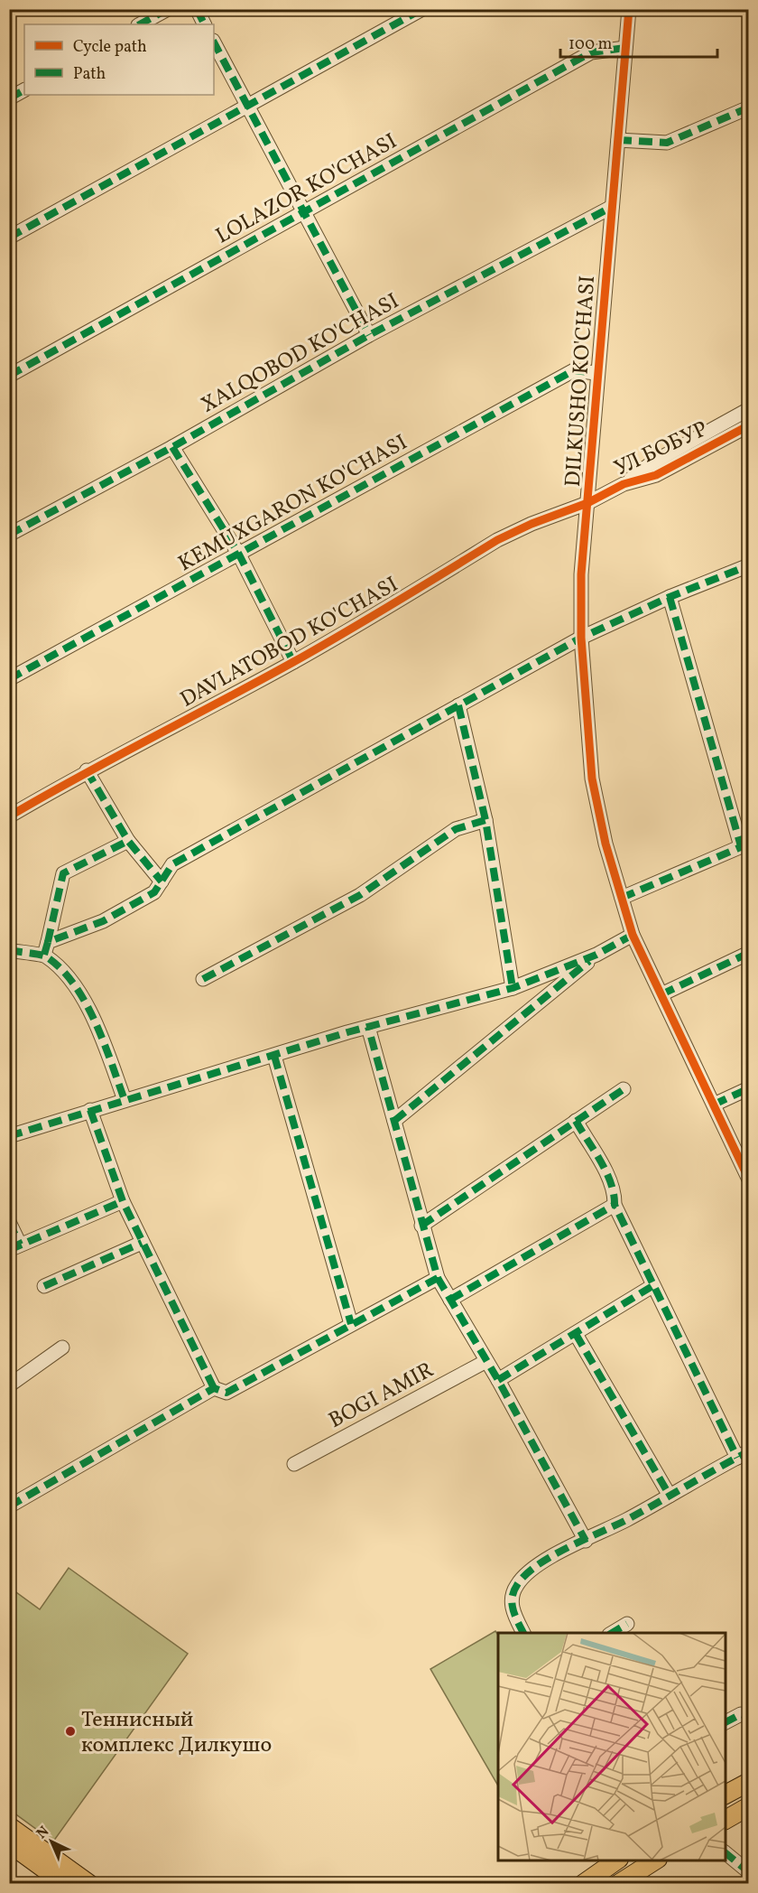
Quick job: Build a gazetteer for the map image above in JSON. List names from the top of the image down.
{
  "streets": {
    "street": [
      "LOLAZOR KO'CHASI",
      "XALQOBOD KO'CHASI",
      "DILKUSHO KO'CHASI",
      "УЛ БОБУР",
      "KEMUXGARON KO'CHASI",
      "DAVLATOBOD KO'CHASI"
    ]
  },
  "crossings": [
    ["LOLAZOR KO'CHASI", "DILKUSHO KO'CHASI"],
    ["XALQOBOD KO'CHASI", "DILKUSHO KO'CHASI"],
    ["DILKUSHO KO'CHASI", "УЛ БОБУР"],
    ["DILKUSHO KO'CHASI", "KEMUXGARON KO'CHASI"],
    ["DILKUSHO KO'CHASI", "DAVLATOBOD KO'CHASI"],
    ["УЛ БОБУР", "DAVLATOBOD KO'CHASI"]
  ],
  "places": ["Теннисный комплекс Дилкушо"],
  "legend": ["Cycle path", "Path"],
  "scale_bar": "100 m",
  "north": "top left"
}
